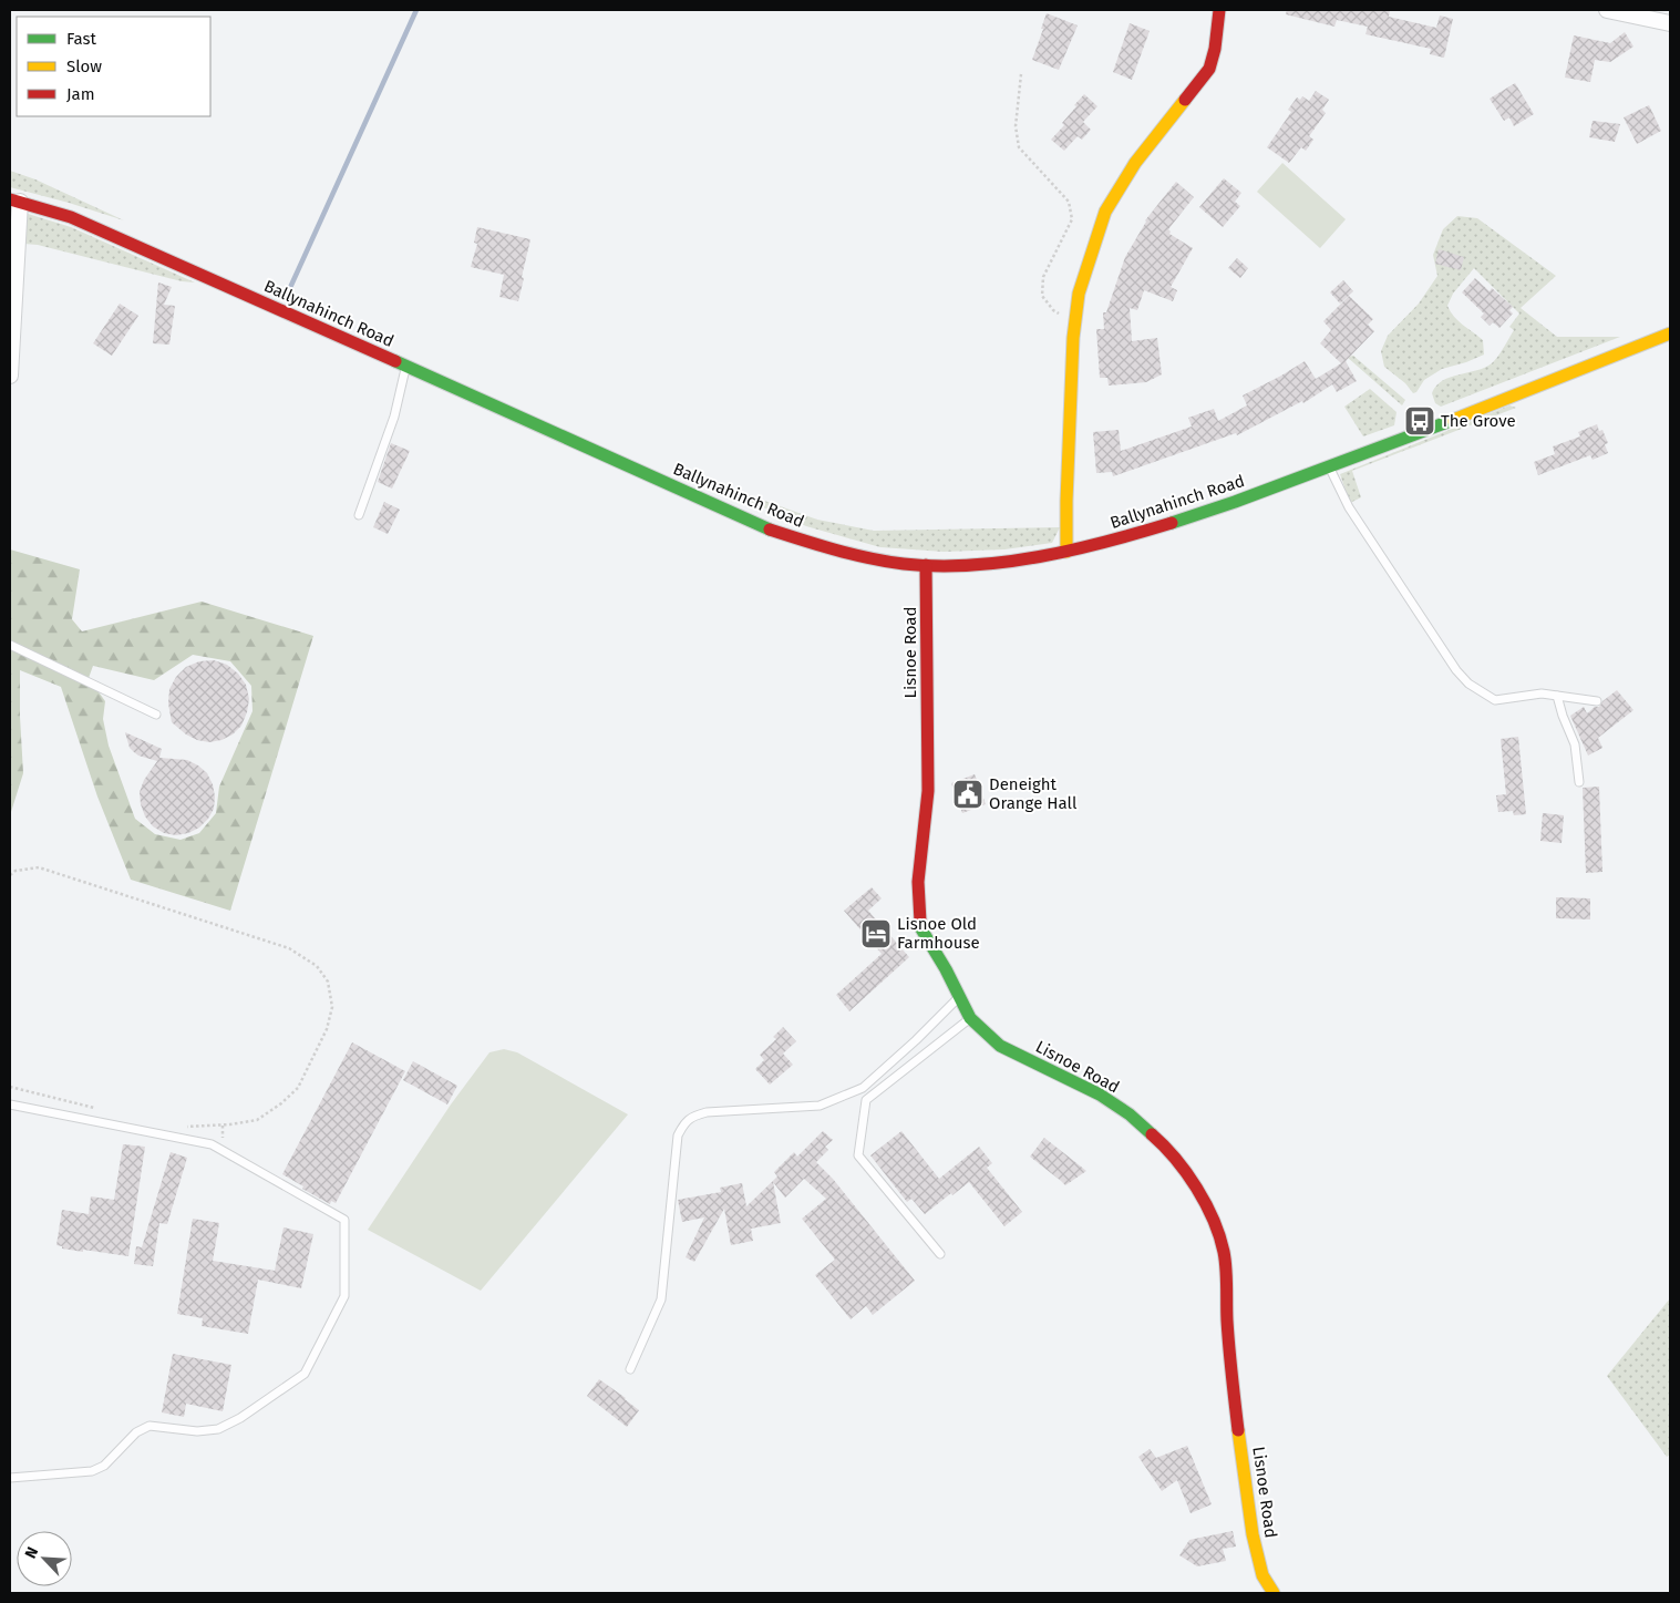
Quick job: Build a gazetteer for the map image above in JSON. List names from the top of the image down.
{
  "streets": {
    "street": ["Ballynahinch Road", "Lisnoe Road"]
  },
  "crossings": [
    ["Ballynahinch Road", "Lisnoe Road"]
  ],
  "places": {
    "bus stop": ["The Grove"],
    "public building": ["Deneight Orange Hall"],
    "hotel": ["Lisnoe Old Farmhouse"]
  },
  "legend": ["Fast", "Slow", "Jam"],
  "north": "top left"
}
